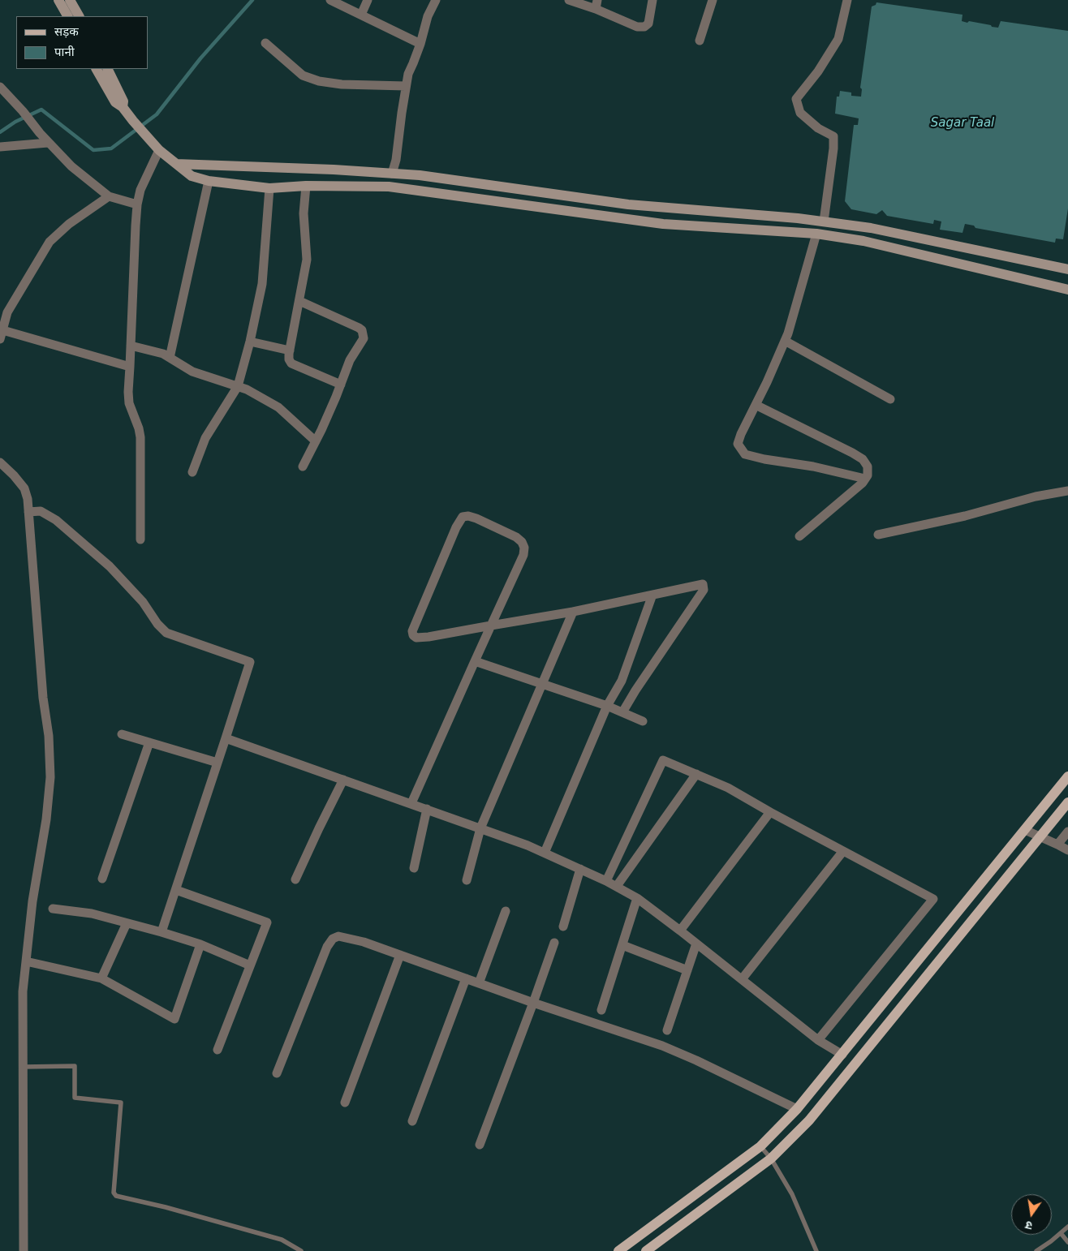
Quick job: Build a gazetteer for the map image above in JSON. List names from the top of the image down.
{
  "water": ["Sagar Taal"],
  "legend": ["सड़क", "पानी"],
  "north": "bottom"
}
